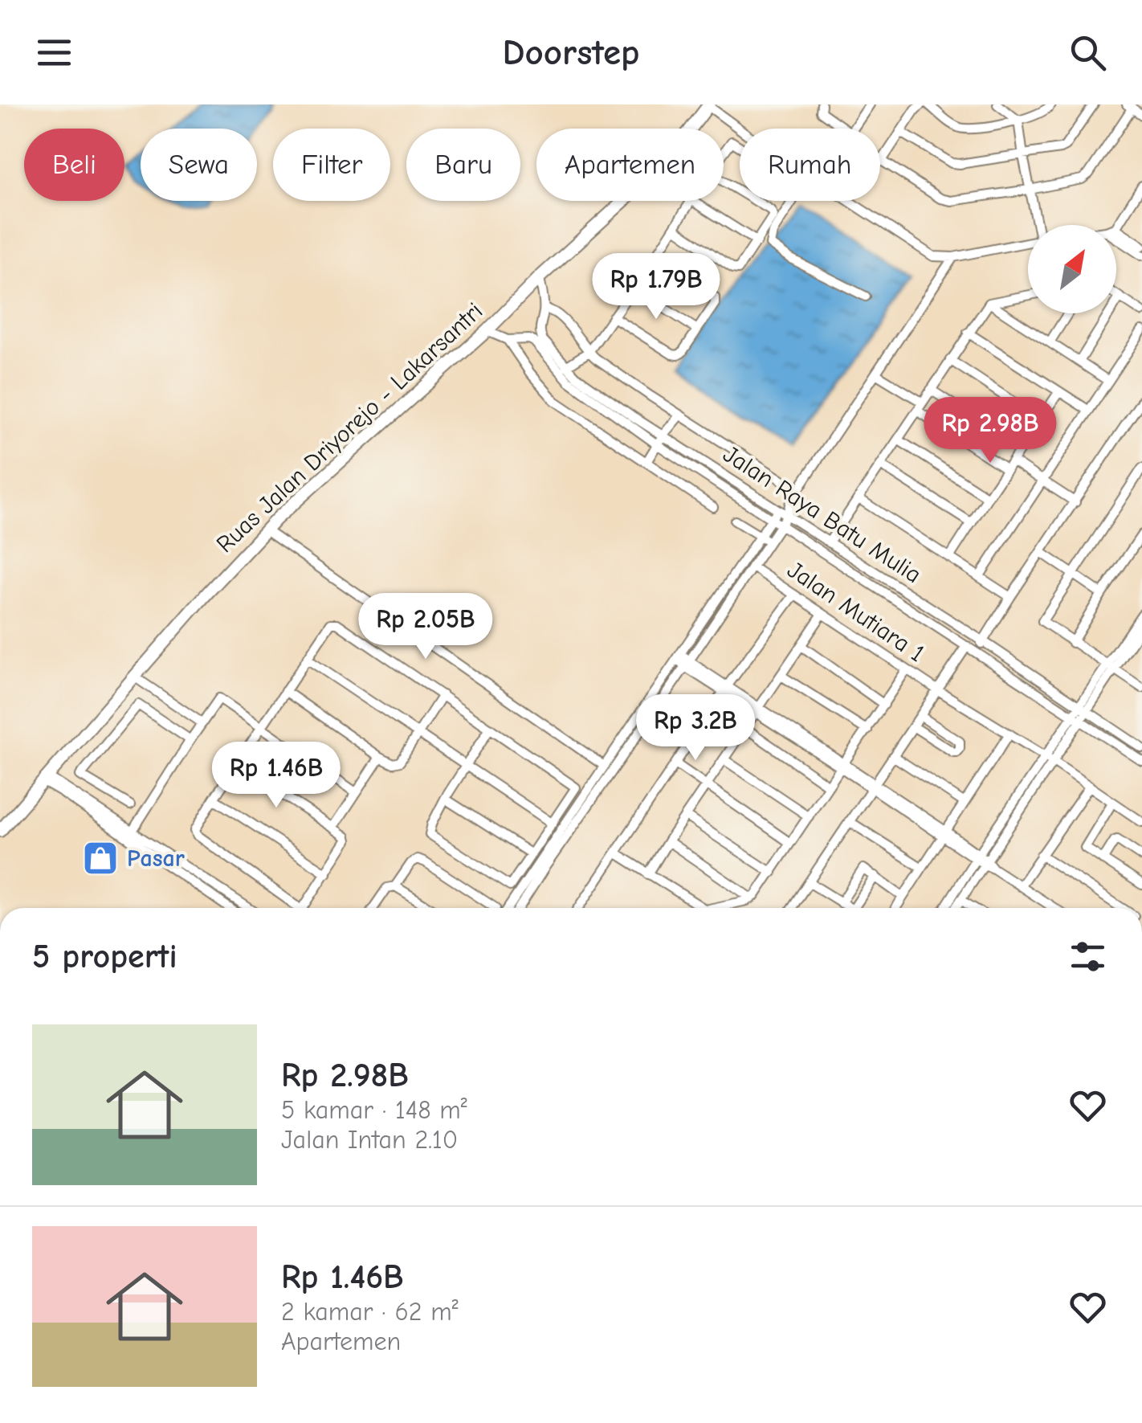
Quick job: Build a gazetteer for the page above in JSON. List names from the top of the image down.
{
  "streets": {
    "main road": ["Ruas Jalan Driyorejo - Lakarsantri"],
    "street": ["Jalan Raya Batu Mulia", "Jalan Mutiara 1"]
  },
  "crossings": [
    ["Ruas Jalan Driyorejo - Lakarsantri", "Jalan Raya Batu Mulia"]
  ],
  "places": {
    "shop": ["Pasar"]
  },
  "north": "top right",
  "page": {
    "header": "Doorstep",
    "chip": [
      "Beli",
      "Sewa",
      "Filter",
      "Baru",
      "Apartemen",
      "Rumah"
    ],
    "price": [
      "Rp 1.79B",
      "Rp 2.98B",
      "Rp 2.05B",
      "Rp 3.2B",
      "Rp 1.46B"
    ],
    "heading": "5 properti",
    "list": [
      {
        "name": "Rp 2.98B",
        "note": "5 kamar · 148 m² · Jalan Intan 2.10"
      },
      {
        "name": "Rp 1.46B",
        "note": "2 kamar · 62 m² · Apartemen"
      }
    ]
  }
}
